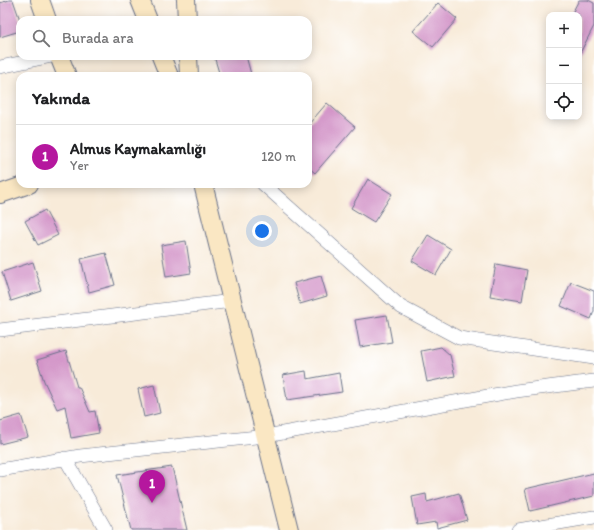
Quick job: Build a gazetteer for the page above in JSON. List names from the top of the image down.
{
  "page": {
    "map_buttons": ["+", "−"],
    "search": "Burada ara",
    "heading": "Yakında",
    "list": [
      {
        "mark": "1",
        "name": "Almus Kaymakamlığı",
        "note": "Yer",
        "value": "120 m"
      }
    ],
    "pins": "1"
  }
}
